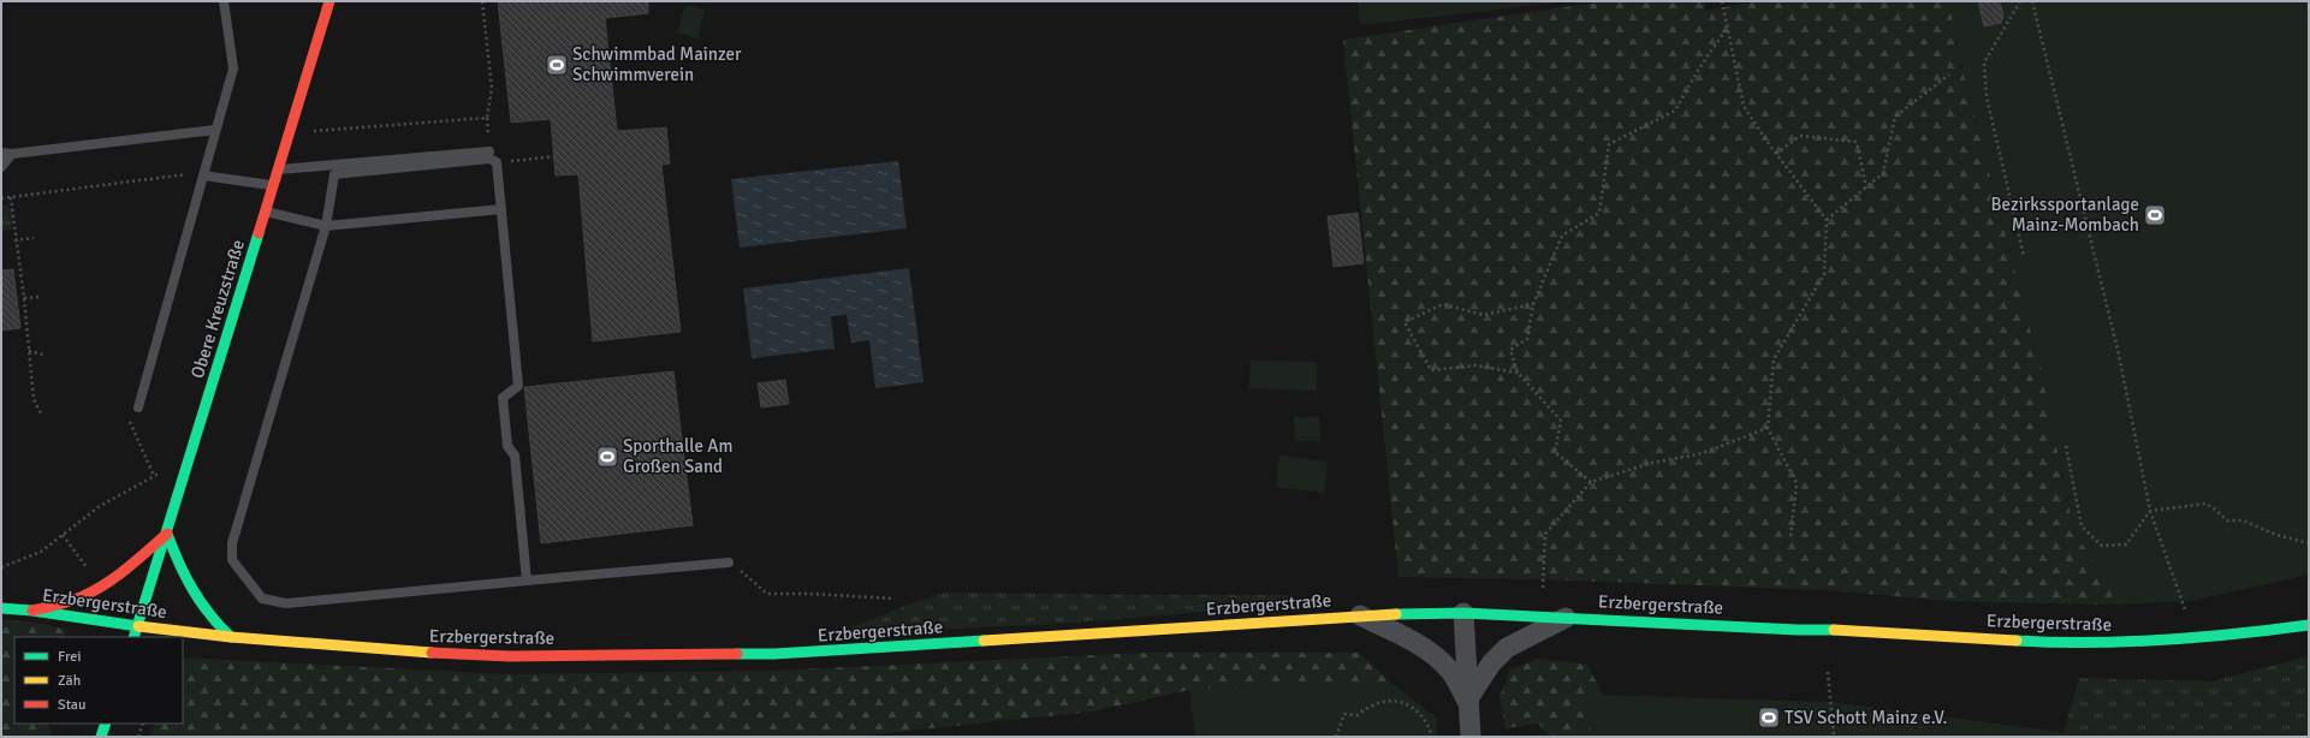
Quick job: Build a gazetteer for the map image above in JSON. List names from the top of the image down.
{
  "streets": {
    "main road": ["Obere Kreuzstraße", "Erzbergerstraße"]
  },
  "crossings": [
    ["Obere Kreuzstraße", "Erzbergerstraße"]
  ],
  "places": {
    "sports": [
      "Schwimmbad Mainzer Schwimmverein",
      "Bezirkssportanlage Mainz-Mombach",
      "Sporthalle Am Großen Sand",
      "TSV Schott Mainz e.V."
    ]
  },
  "legend": ["Frei", "Zäh", "Stau"]
}
